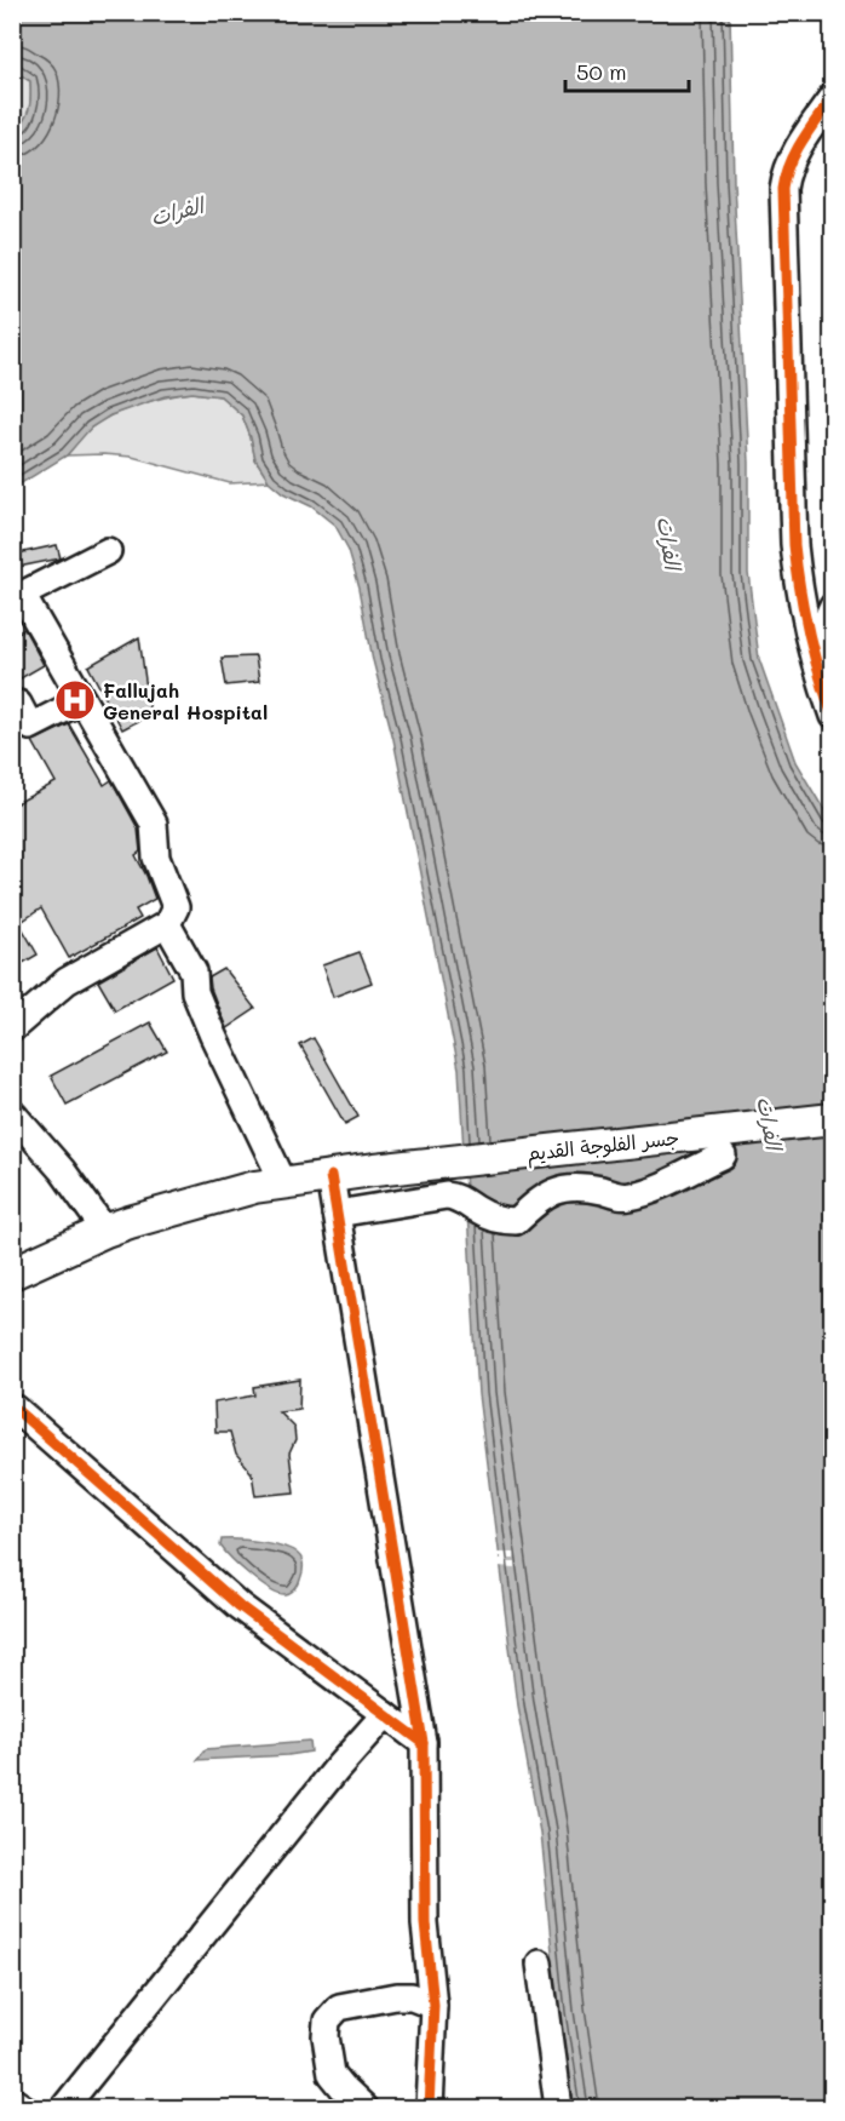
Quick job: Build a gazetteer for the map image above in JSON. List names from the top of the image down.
{
  "streets": {
    "main road": ["جسر الفلوجة القديم"]
  },
  "water": ["الفرات"],
  "places": {
    "hospital": ["Fallujah General Hospital"]
  },
  "scale_bar": "50 m"
}
